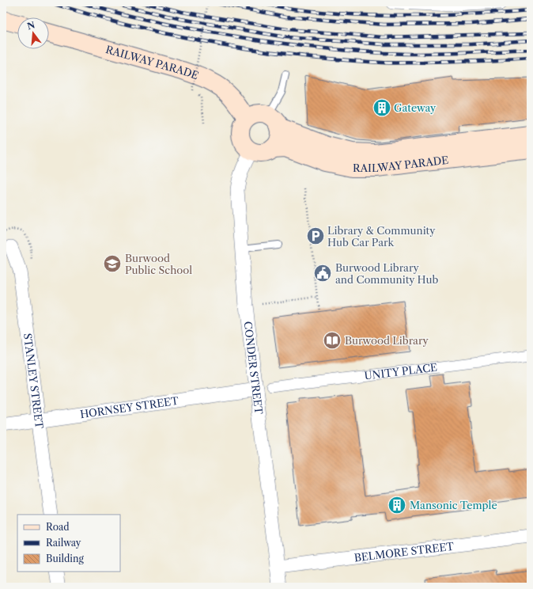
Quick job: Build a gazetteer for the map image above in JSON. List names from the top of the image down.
{
  "streets": {
    "main road": ["RAILWAY PARADE"],
    "street": [
      "CONDER STREET",
      "UNITY PLACE",
      "STANLEY STREET",
      "HORNSEY STREET",
      "BELMORE STREET"
    ]
  },
  "crossings": [
    ["RAILWAY PARADE", "CONDER STREET"],
    ["CONDER STREET", "HORNSEY STREET"],
    ["CONDER STREET", "BELMORE STREET"],
    ["STANLEY STREET", "HORNSEY STREET"]
  ],
  "places": {
    "building": ["Gateway", "Mansonic Temple"],
    "parking": ["Library & Community Hub Car Park"],
    "school or university": ["Burwood Public School"],
    "public building": ["Burwood Library and Community Hub"],
    "library": ["Burwood Library"]
  },
  "legend": ["Road", "Railway", "Building"],
  "north": "top"
}
